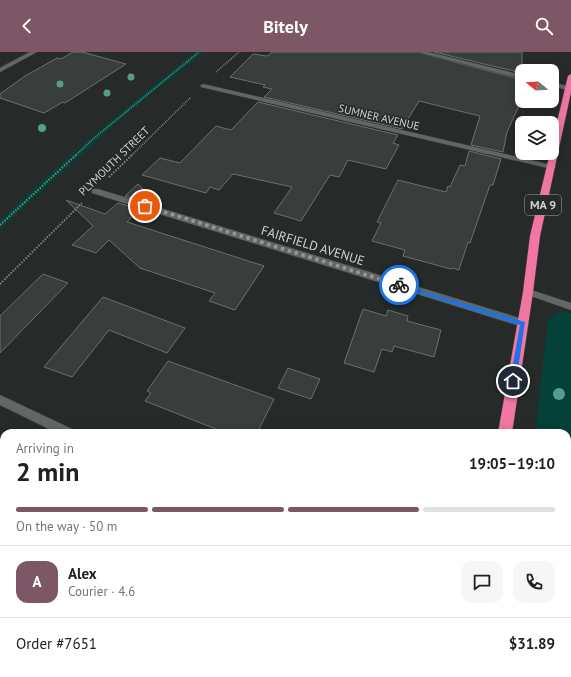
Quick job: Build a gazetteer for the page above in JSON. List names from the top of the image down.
{
  "streets": {
    "highway": ["MA 9"],
    "street": ["SUMNER AVENUE", "FAIRFIELD AVENUE"],
    "path": ["PLYMOUTH STREET"]
  },
  "crossings": [
    ["SUMNER AVENUE", "PLYMOUTH STREET"],
    ["SUMNER AVENUE", "MA 9"],
    ["PLYMOUTH STREET", "FAIRFIELD AVENUE"],
    ["MA 9", "FAIRFIELD AVENUE"]
  ],
  "north": "left",
  "page": {
    "header": "Bitely",
    "heading": ["2 min", "Arriving in", "19:05–19:10"],
    "panel": [
      "Alex",
      "Courier · 4.6",
      "Order #7651",
      "$31.89"
    ],
    "bar": "On the way · 50 m",
    "round": "A"
  }
}
